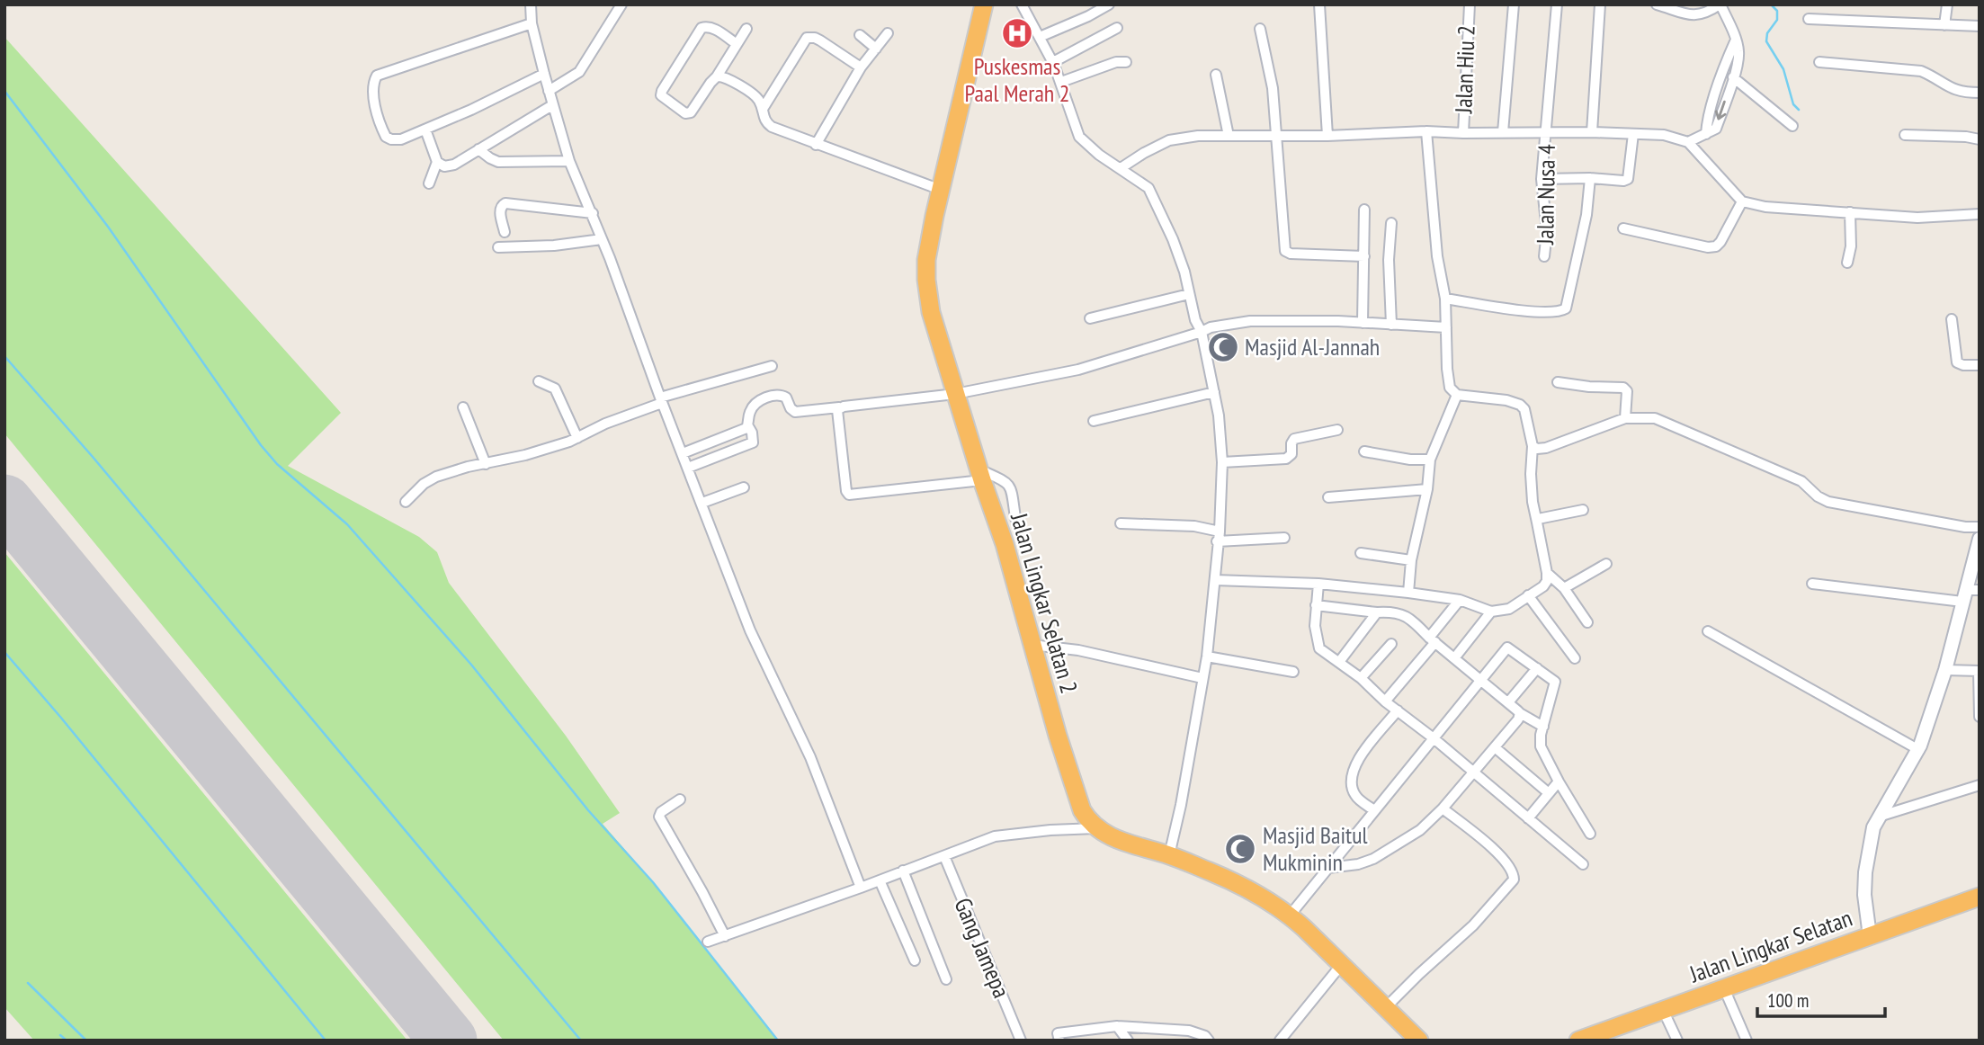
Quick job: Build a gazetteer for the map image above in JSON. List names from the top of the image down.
{
  "streets": {
    "highway": ["Jalan Lingkar Selatan 2", "Jalan Lingkar Selatan"],
    "street": ["Jalan Hiu 2", "Jalan Nusa 4", "Gang Jamepa"]
  },
  "places": {
    "hospital": ["Puskesmas Paal Merah 2"],
    "mosque": ["Masjid Al-Jannah", "Masjid Baitul Mukminin"]
  },
  "scale_bar": "100 m"
}
